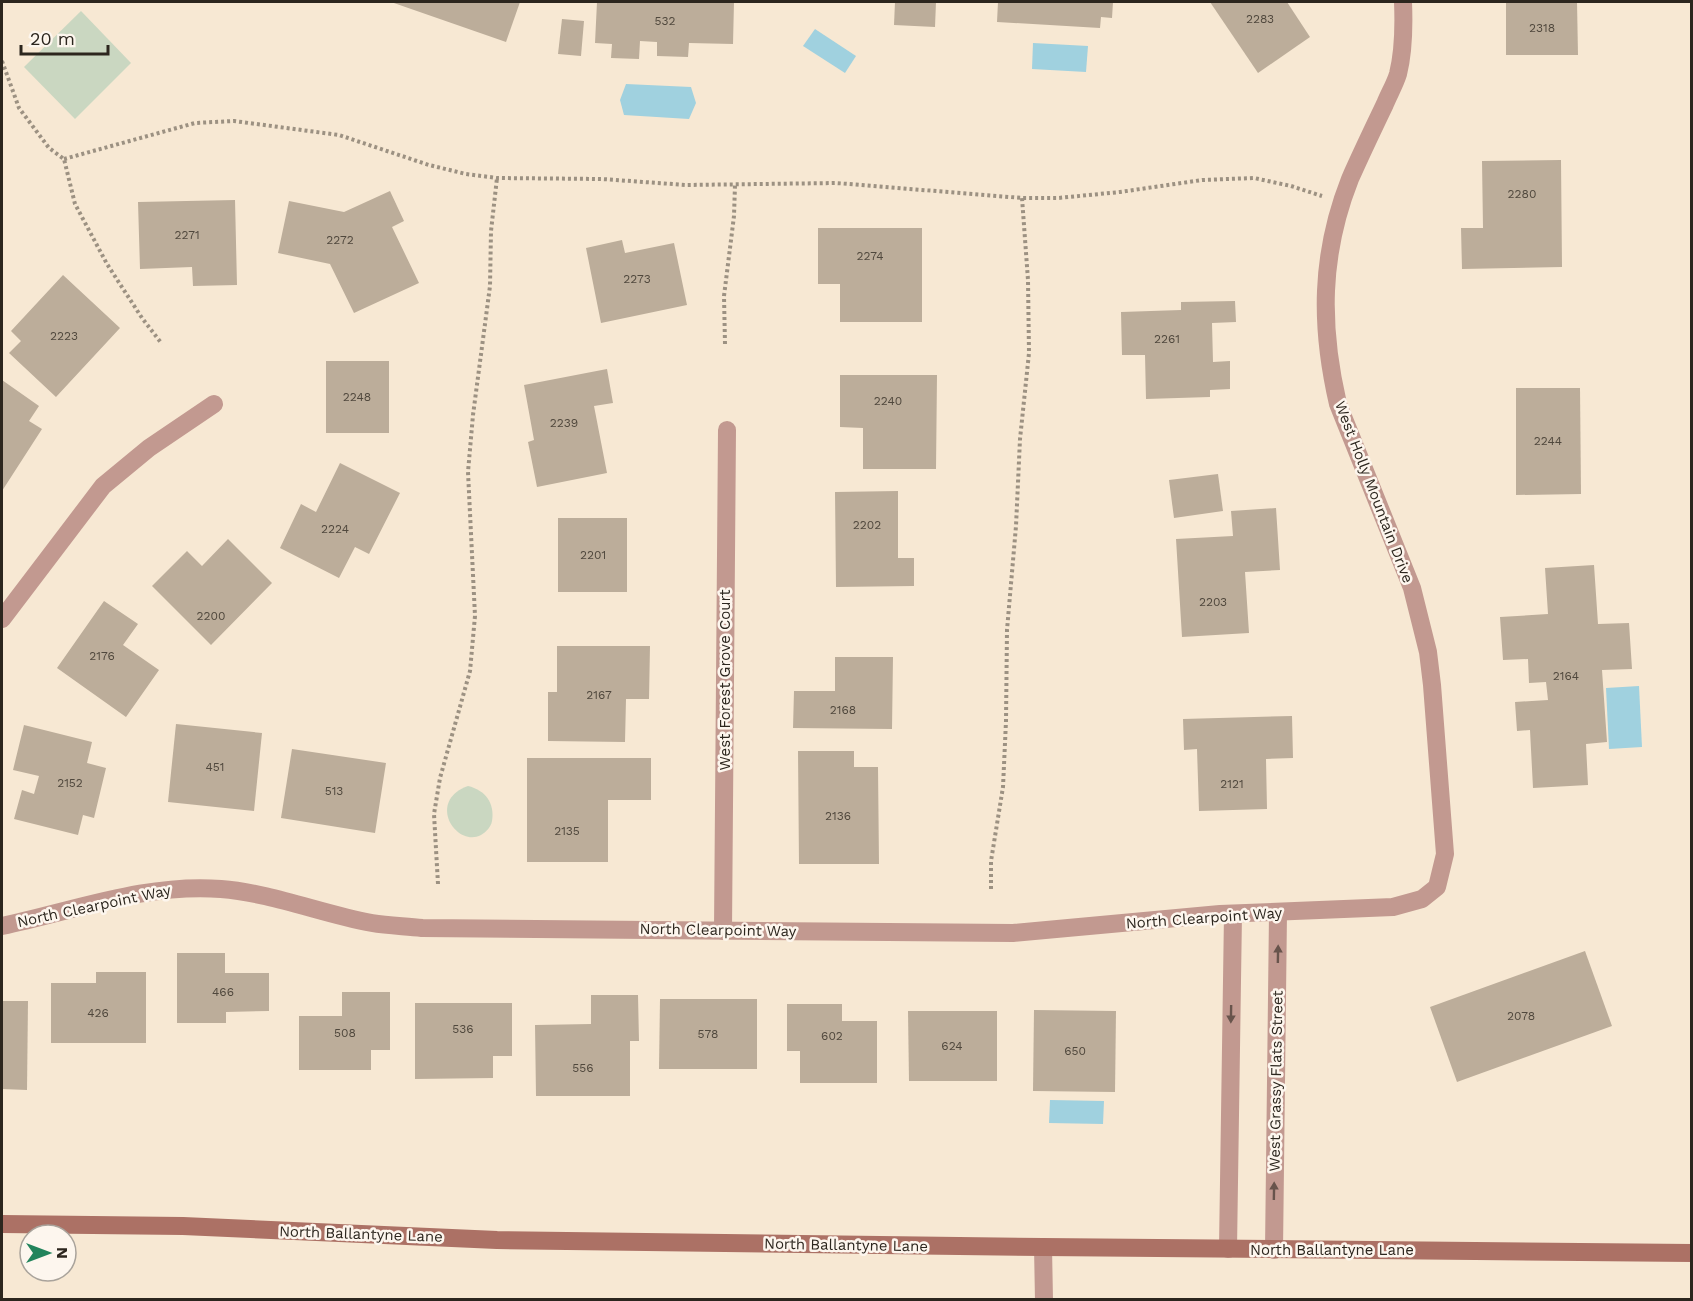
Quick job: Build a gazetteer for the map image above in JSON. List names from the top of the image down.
{
  "streets": {
    "street": [
      "West Holly Mountain Drive",
      "West Forest Grove Court",
      "North Clearpoint Way",
      "West Grassy Flats Street",
      "North Ballantyne Lane"
    ]
  },
  "crossings": [
    ["West Holly Mountain Drive", "North Clearpoint Way"],
    ["West Forest Grove Court", "North Clearpoint Way"],
    ["North Clearpoint Way", "West Grassy Flats Street"],
    ["West Grassy Flats Street", "North Ballantyne Lane"]
  ],
  "house_numbers": [
    "2283",
    "532",
    "2318",
    "2280",
    "2271",
    "2272",
    "2274",
    "2273",
    "2223",
    "2261",
    "2248",
    "2240",
    "2239",
    "2244",
    "2202",
    "2224",
    "2201",
    "2203",
    "2200",
    "2176",
    "2164",
    "2167",
    "2168",
    "451",
    "2152",
    "2121",
    "513",
    "2136",
    "2135",
    "466",
    "426",
    "2078",
    "536",
    "508",
    "578",
    "602",
    "624",
    "650",
    "556"
  ],
  "scale_bar": "20 m",
  "north": "right"
}
